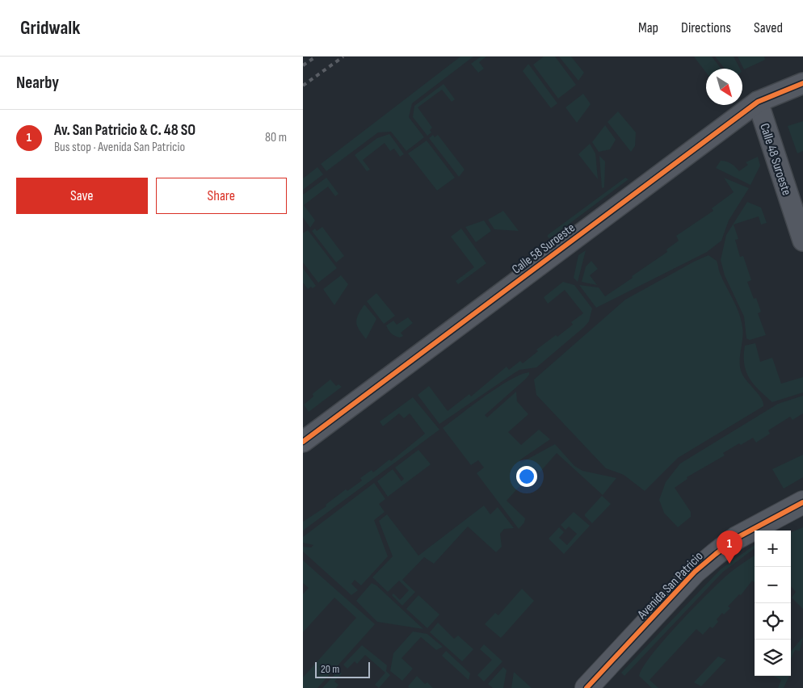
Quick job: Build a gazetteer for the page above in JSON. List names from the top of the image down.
{
  "streets": {
    "street": ["Calle 48 Suroeste", "Calle 58 Suroeste", "Avenida San Patricio"]
  },
  "crossings": [
    ["Calle 48 Suroeste", "Calle 58 Suroeste"]
  ],
  "scale_bar": "20 m",
  "north": "bottom right",
  "page": {
    "header": "Gridwalk",
    "nav": ["Map", "Directions", "Saved"],
    "heading": "Nearby",
    "list": [
      {
        "mark": "1",
        "name": "Av. San Patricio & C. 48 SO",
        "note": "Bus stop · Avenida San Patricio",
        "value": "80 m"
      }
    ],
    "buttons": ["Save", "Share"],
    "map_buttons": ["+", "−"],
    "pins": "1",
    "scale": "20 m"
  }
}
